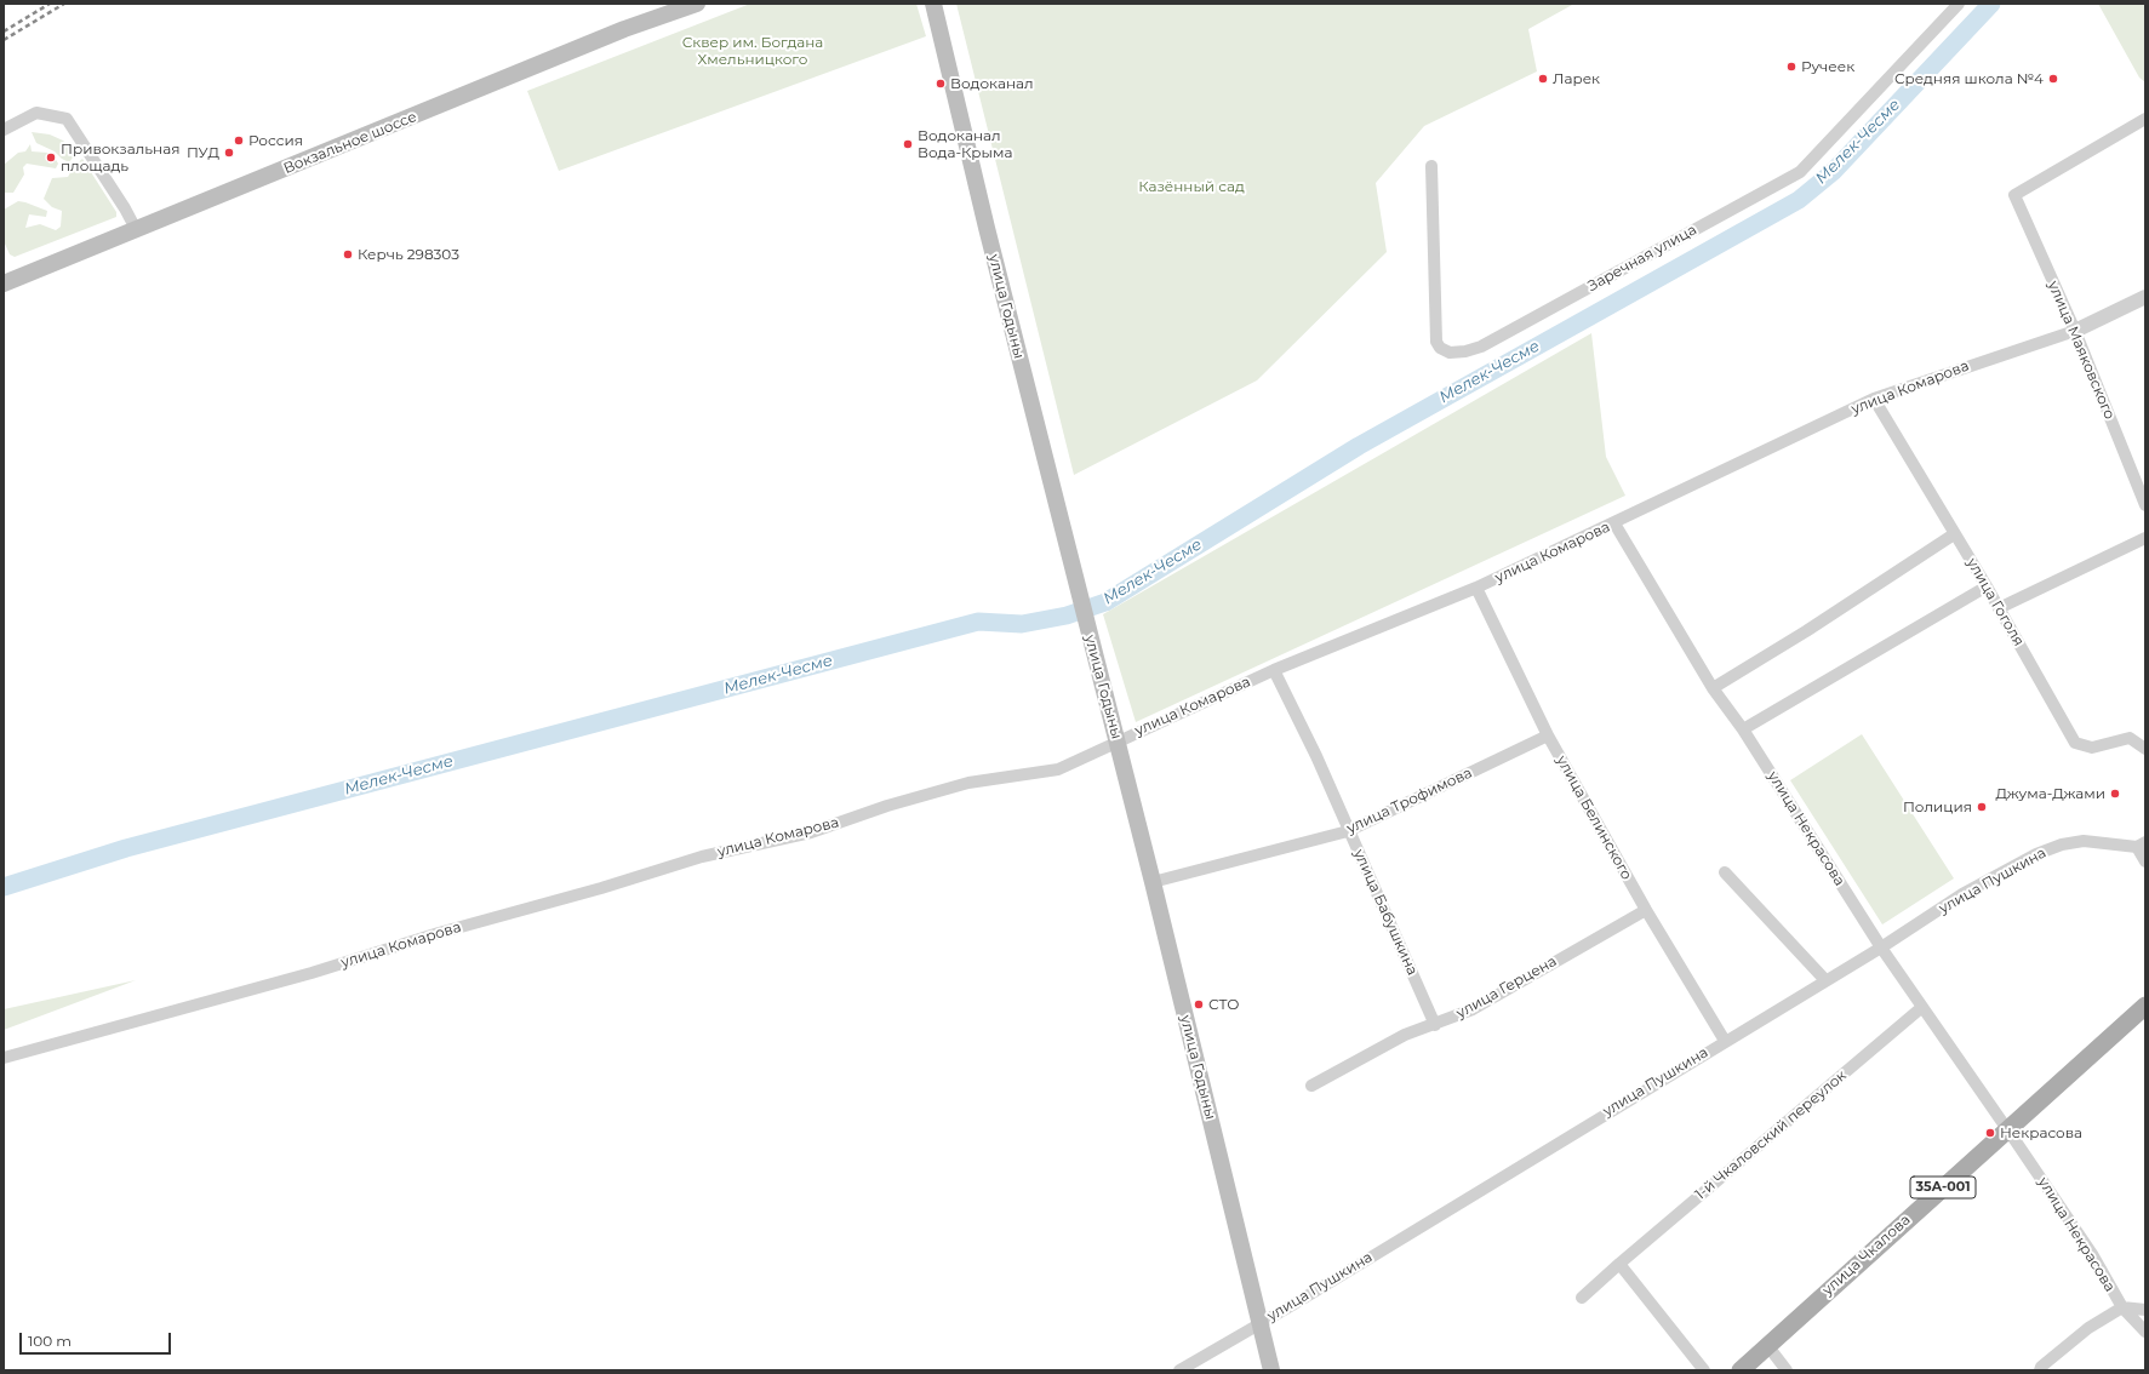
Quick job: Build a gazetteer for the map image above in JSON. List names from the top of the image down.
{
  "streets": {
    "main road": [
      "Вокзальное шоссе",
      "улица Годыны",
      "35А-001",
      "улица Чкалова"
    ],
    "street": [
      "Заречная улица",
      "улица Маяковского",
      "улица Комарова",
      "улица Гоголя",
      "улица Трофимова",
      "улица Белинского",
      "улица Некрасова",
      "улица Пушкина",
      "улица Бабушкина",
      "улица Герцена",
      "1-й Чкаловский переулок"
    ]
  },
  "crossings": [
    ["улица Годыны", "улица Комарова"],
    ["улица Годыны", "улица Трофимова"],
    ["улица Годыны", "улица Пушкина"],
    ["улица Маяковского", "улица Комарова"],
    ["улица Комарова", "улица Гоголя"],
    ["улица Комарова", "улица Белинского"],
    ["улица Комарова", "улица Некрасова"],
    ["улица Комарова", "улица Бабушкина"],
    ["улица Трофимова", "улица Белинского"],
    ["улица Трофимова", "улица Бабушкина"],
    ["улица Белинского", "улица Пушкина"],
    ["улица Белинского", "улица Герцена"],
    ["улица Некрасова", "улица Пушкина"],
    ["улица Некрасова", "1-й Чкаловский переулок"],
    ["улица Некрасова", "улица Чкалова"],
    ["улица Бабушкина", "улица Герцена"]
  ],
  "water": ["Мелек-Чесме"],
  "parks": ["Сквер им. Богдана Хмельницкого", "Казённый сад"],
  "places": [
    "Ручеек",
    "Ларек",
    "Средняя школа №4",
    "Водоканал",
    "Россия",
    "Водоканал Вода-Крыма",
    "ПУД",
    "Привокзальная площадь",
    "Керчь 298303",
    "Джума-Джами",
    "Полиция",
    "СТО",
    "Некрасова"
  ],
  "scale_bar": "100 m"
}
